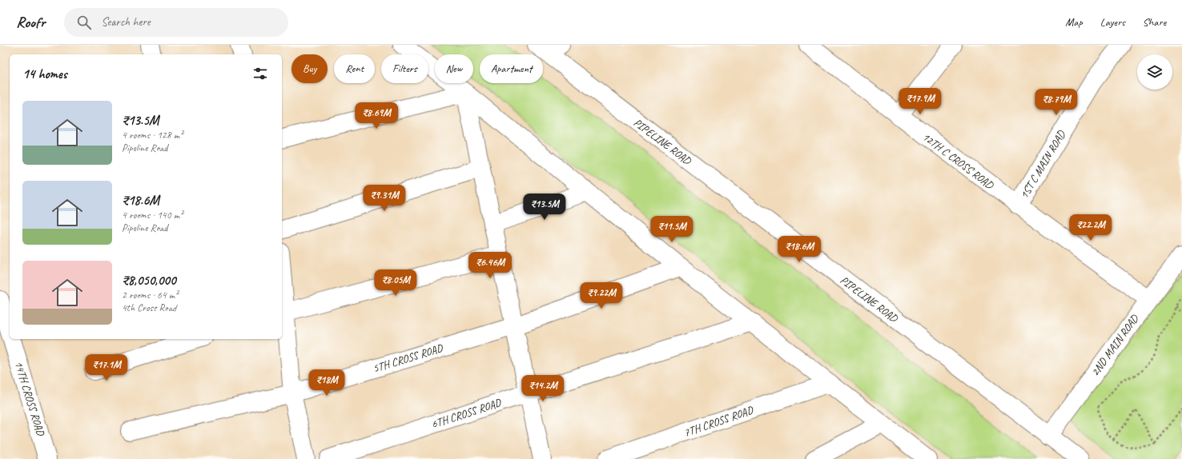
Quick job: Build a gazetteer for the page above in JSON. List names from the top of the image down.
{
  "streets": {
    "street": [
      "PIPELINE ROAD",
      "12TH C CROSS ROAD",
      "1ST C MAIN ROAD",
      "2ND MAIN ROAD",
      "5TH CROSS ROAD",
      "14TH CROSS ROAD",
      "6TH CROSS ROAD",
      "7TH CROSS ROAD"
    ]
  },
  "crossings": [
    ["PIPELINE ROAD", "2ND MAIN ROAD"],
    ["12TH C CROSS ROAD", "1ST C MAIN ROAD"],
    ["12TH C CROSS ROAD", "2ND MAIN ROAD"]
  ],
  "page": {
    "header": "Roofr",
    "search": "Search here",
    "nav": ["Map", "Layers", "Share"],
    "chip": [
      "Buy",
      "Rent",
      "Filters",
      "New",
      "Apartment"
    ],
    "heading": "14 homes",
    "price": [
      "₹17.9M",
      "₹8.79M",
      "₹8.69M",
      "₹9.31M",
      "₹13.5M",
      "₹22.2M",
      "₹11.5M",
      "₹18.6M",
      "₹6.46M",
      "₹8.05M",
      "₹9.22M",
      "₹17.1M",
      "₹18M",
      "₹14.2M"
    ],
    "list": [
      {
        "name": "₹13.5M",
        "note": "4 rooms · 128 m² · Pipeline Road"
      },
      {
        "name": "₹18.6M",
        "note": "4 rooms · 140 m² · Pipeline Road"
      },
      {
        "name": "₹8,050,000",
        "note": "2 rooms · 64 m² · 4th Cross Road"
      }
    ]
  }
}
